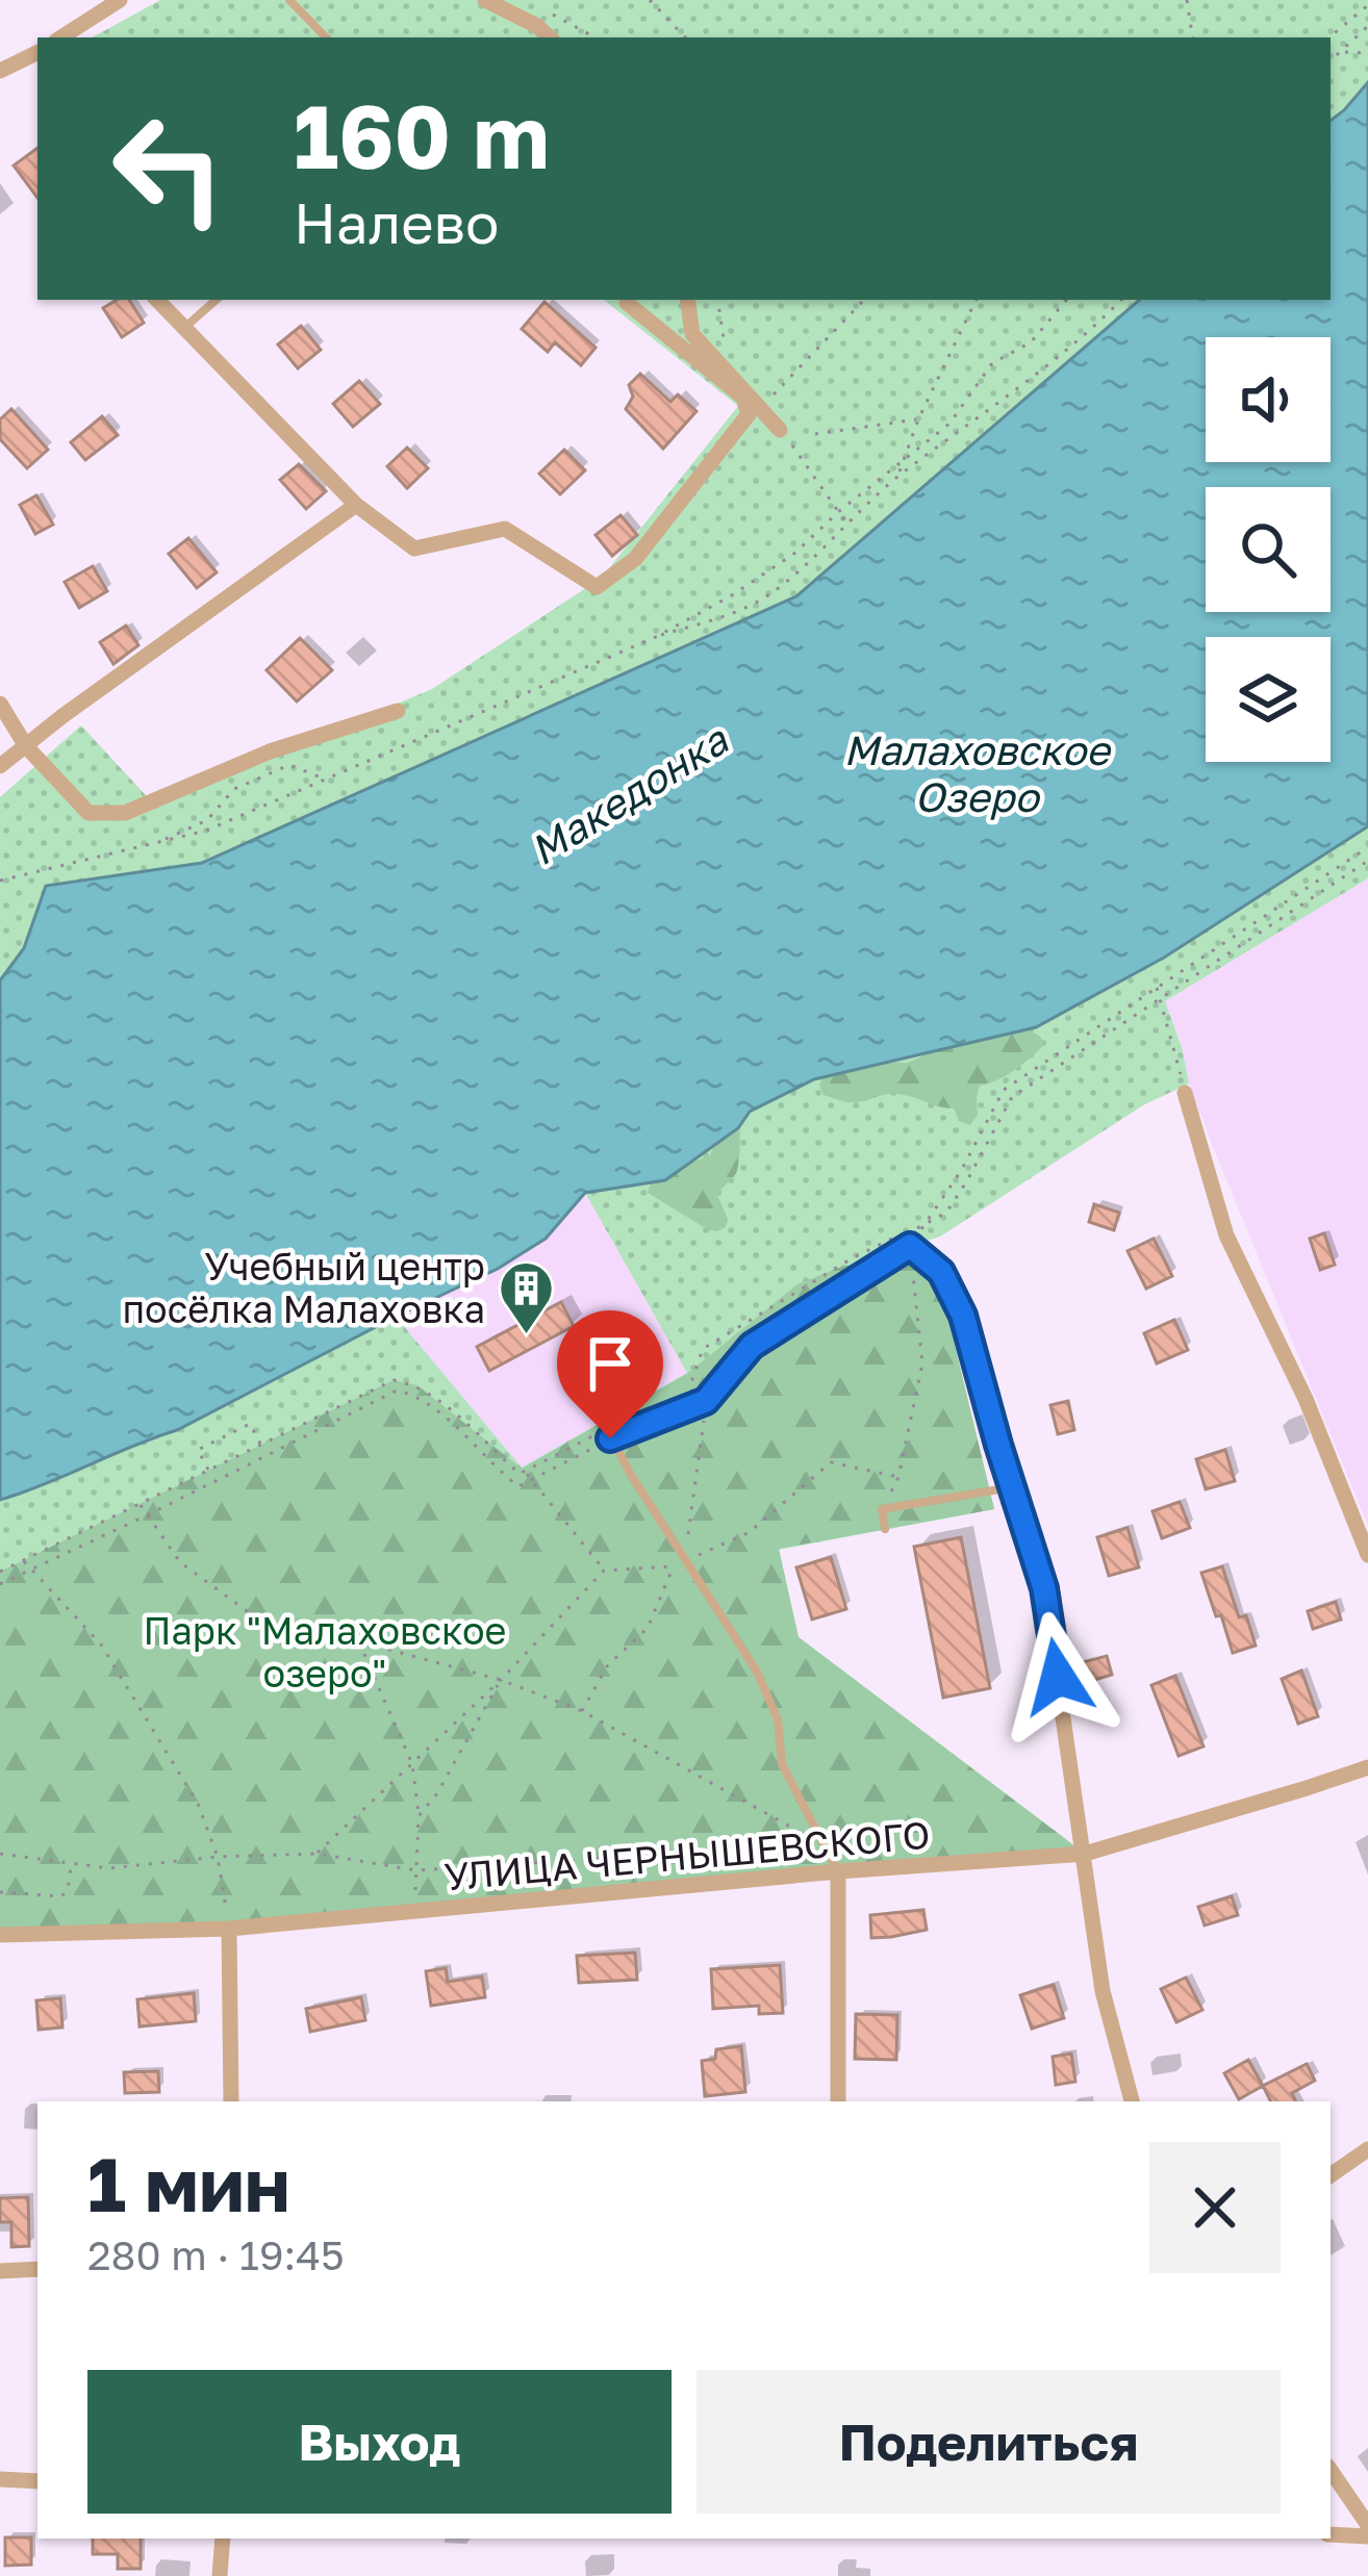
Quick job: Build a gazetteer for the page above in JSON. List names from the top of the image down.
{
  "streets": {
    "street": ["УЛИЦА ЧЕРНЫШЕВСКОГО"]
  },
  "water": ["Малаховское Озеро", "Македонка"],
  "parks": ["Парк \"Малаховское озеро\""],
  "places": {
    "building": ["Учебный центр посёлка Малаховка"]
  },
  "page": {
    "turn": ["160 m", "Налево"],
    "heading": ["1 мин", "280 m · 19:45"],
    "buttons": ["Выход", "Поделиться"]
  }
}
